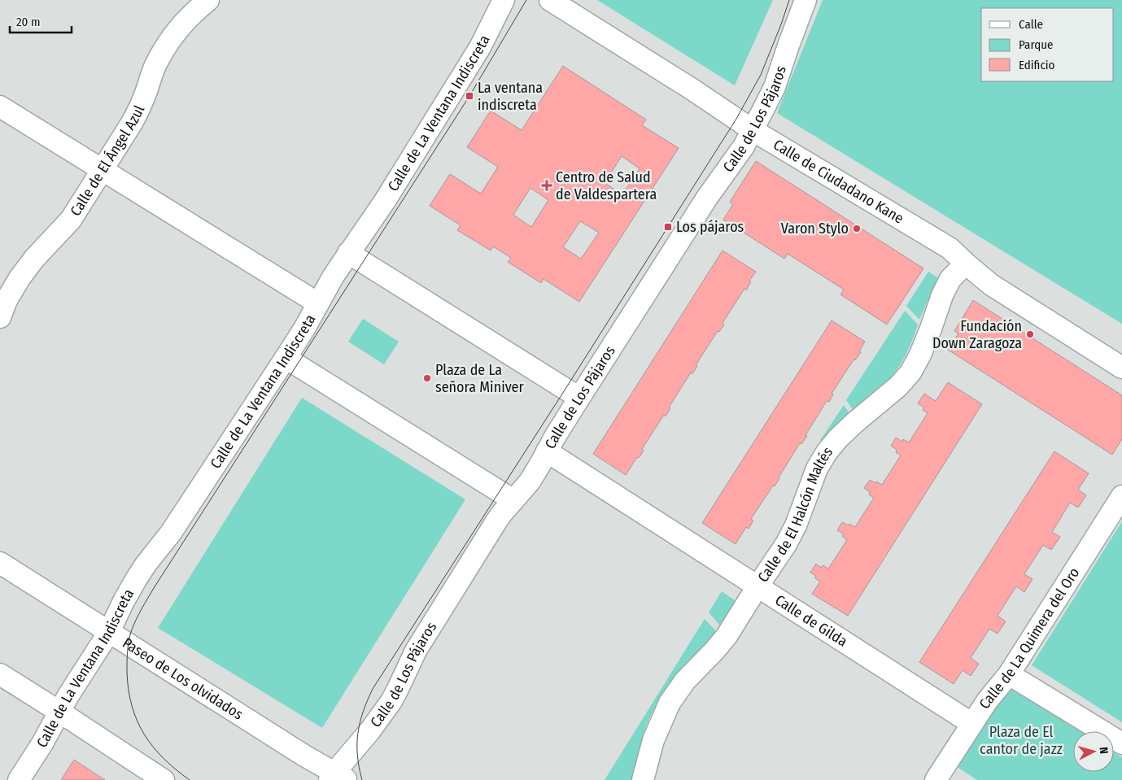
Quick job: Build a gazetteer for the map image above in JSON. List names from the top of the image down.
{
  "streets": {
    "street": [
      "Calle de La Ventana Indiscreta",
      "Calle de Los Pájaros",
      "Calle de El Ángel Azul",
      "Calle de Ciudadano Kane",
      "Calle de El Halcón Maltés",
      "Calle de Gilda",
      "Calle de La Quimera del Oro",
      "Paseo de Los olvidados"
    ]
  },
  "crossings": [
    ["Calle de La Ventana Indiscreta", "Paseo de Los olvidados"],
    ["Calle de Los Pájaros", "Calle de Ciudadano Kane"],
    ["Calle de Los Pájaros", "Calle de Gilda"],
    ["Calle de Los Pájaros", "Paseo de Los olvidados"],
    ["Calle de Ciudadano Kane", "Calle de El Halcón Maltés"],
    ["Calle de El Halcón Maltés", "Calle de Gilda"],
    ["Calle de Gilda", "Calle de La Quimera del Oro"]
  ],
  "parks": ["Plaza de El cantor de jazz"],
  "places": {
    "transit": ["La ventana indiscreta", "Los pájaros"],
    "health": ["Centro de Salud de Valdespartera"],
    "other": ["Varon Stylo", "Fundación Down Zaragoza", "Plaza de La señora Miniver"]
  },
  "legend": ["Calle", "Parque", "Edificio"],
  "scale_bar": "20 m",
  "north": "right"
}
